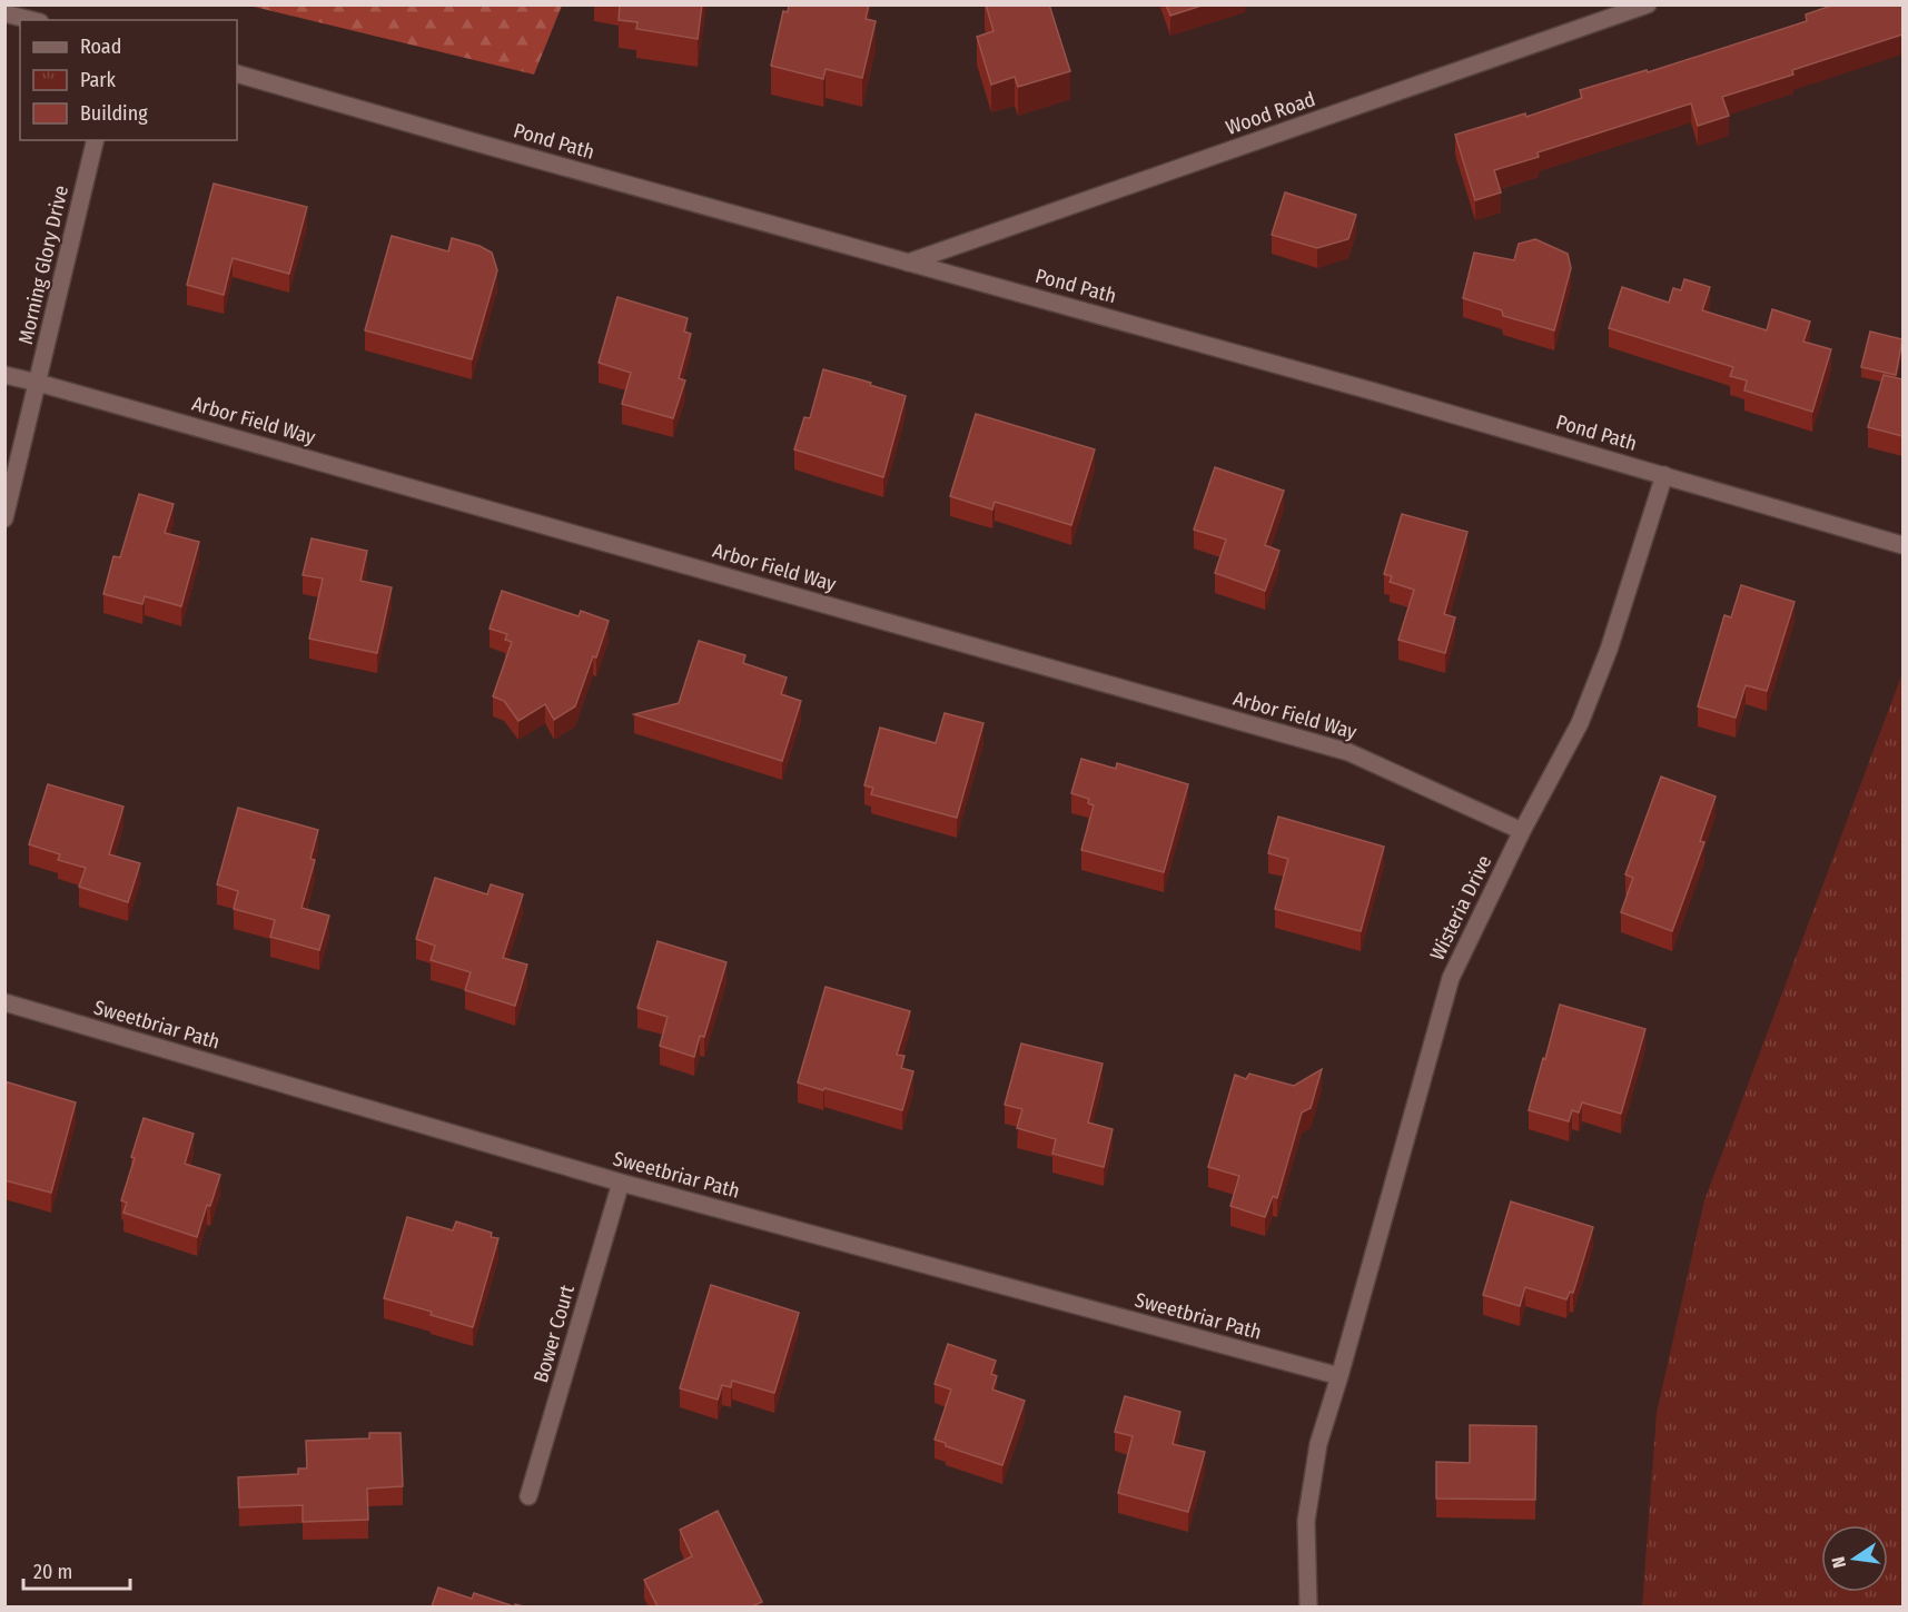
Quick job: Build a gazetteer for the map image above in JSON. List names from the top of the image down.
{
  "streets": {
    "street": [
      "Wood Road",
      "Pond Path",
      "Morning Glory Drive",
      "Arbor Field Way",
      "Wisteria Drive",
      "Sweetbriar Path",
      "Bower Court"
    ]
  },
  "crossings": [
    ["Wood Road", "Pond Path"],
    ["Pond Path", "Wisteria Drive"],
    ["Morning Glory Drive", "Arbor Field Way"],
    ["Arbor Field Way", "Wisteria Drive"],
    ["Wisteria Drive", "Sweetbriar Path"],
    ["Sweetbriar Path", "Bower Court"]
  ],
  "legend": ["Road", "Park", "Building"],
  "scale_bar": "20 m",
  "north": "left"
}
